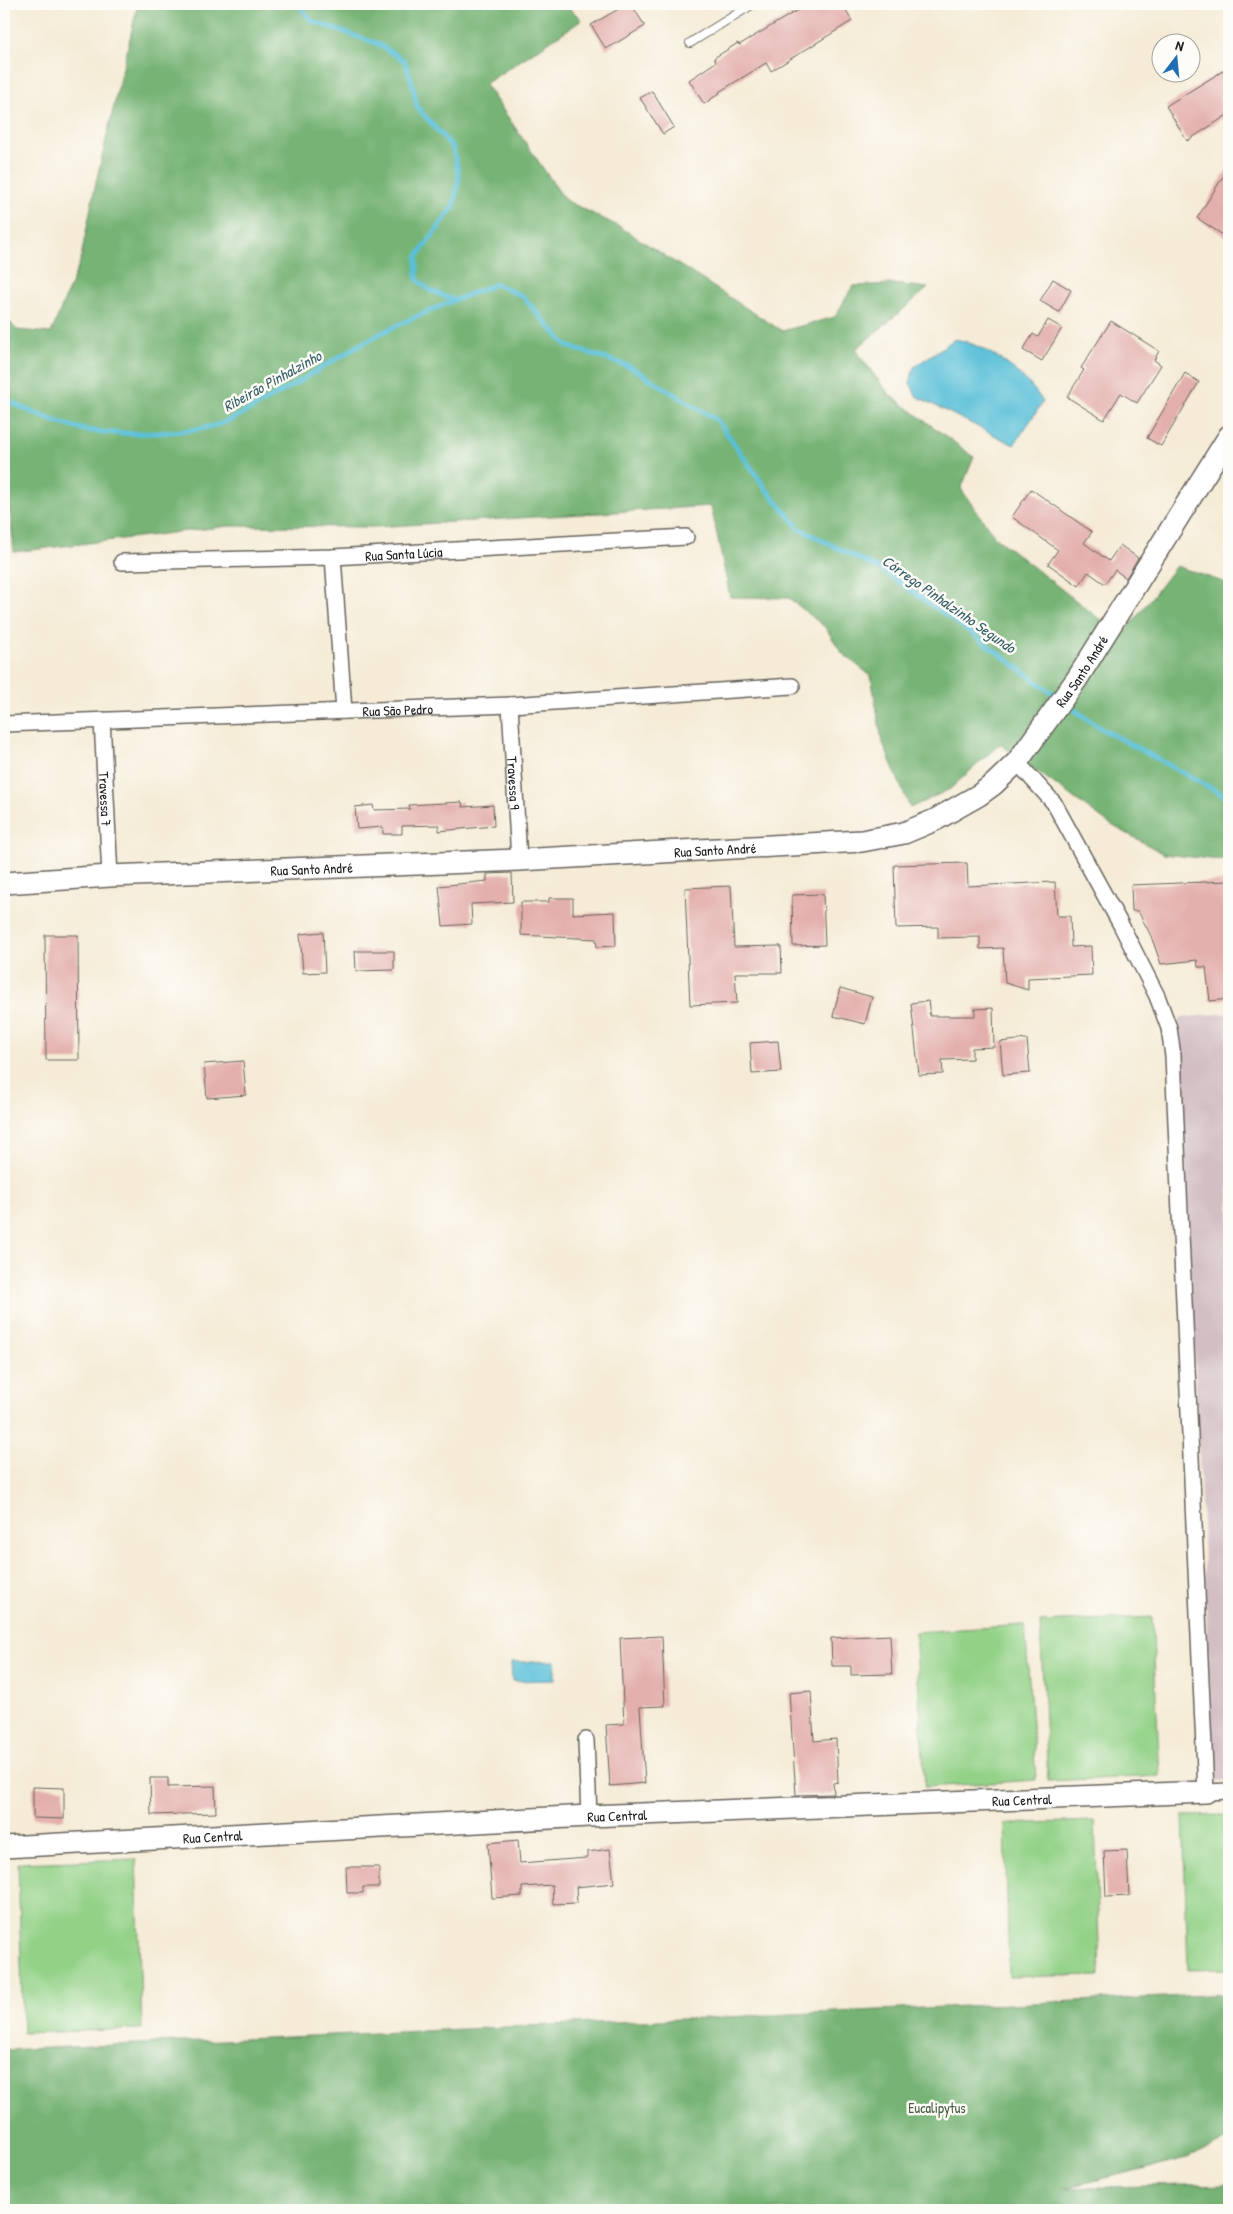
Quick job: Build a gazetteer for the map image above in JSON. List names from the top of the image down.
{
  "streets": {
    "street": [
      "Rua Santa Lúcia",
      "Rua Santo André",
      "Rua São Pedro",
      "Travessa 9",
      "Travessa 7",
      "Rua Central"
    ]
  },
  "crossings": [
    ["Rua Santo André", "Travessa 9"],
    ["Rua Santo André", "Travessa 7"],
    ["Rua São Pedro", "Travessa 9"],
    ["Rua São Pedro", "Travessa 7"]
  ],
  "water": ["Ribeirão Pinhalzinho", "Córrego Pinhalzinho Segundo"],
  "parks": ["Eucalipytus"],
  "north": "top"
}
